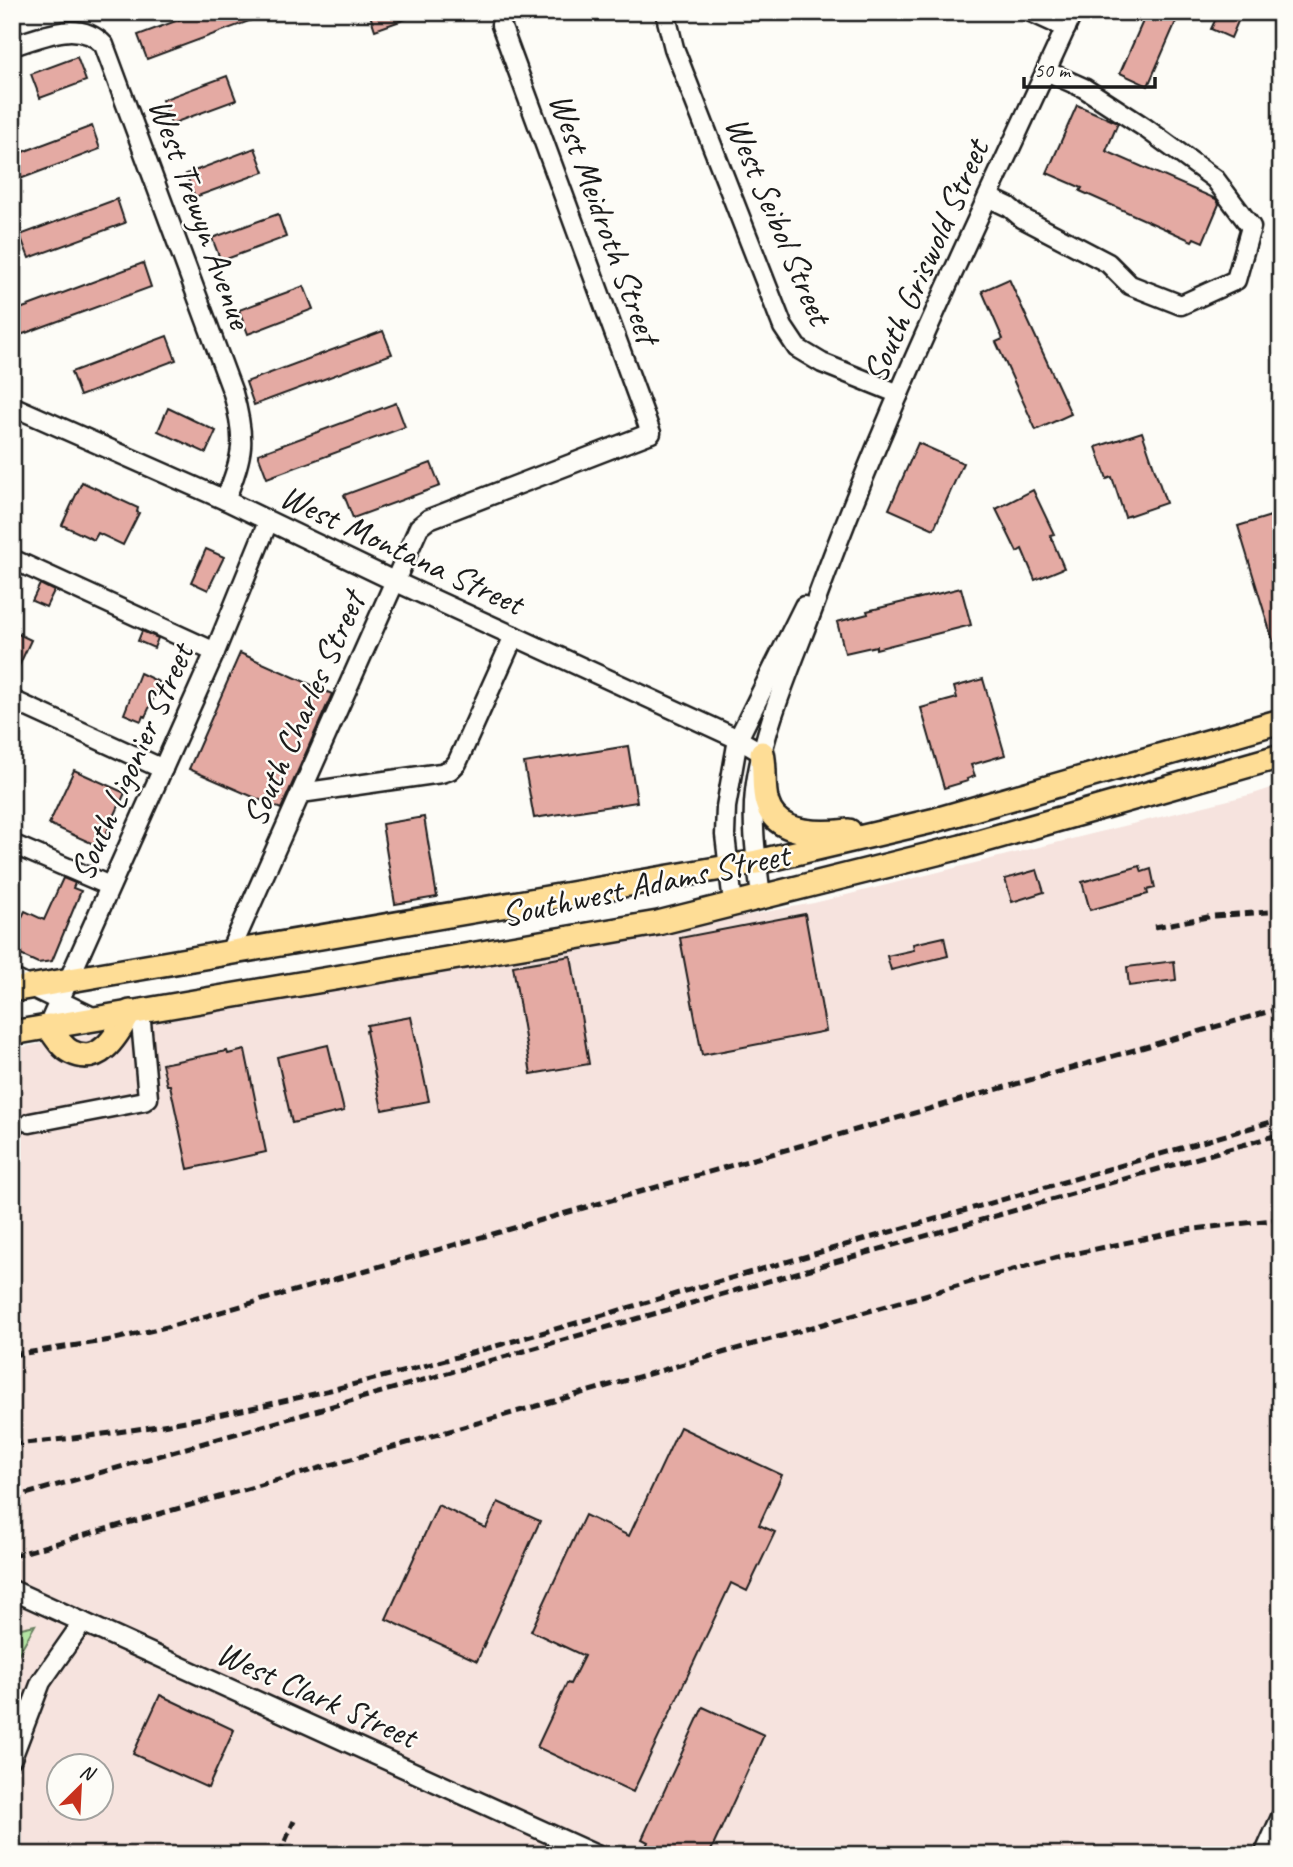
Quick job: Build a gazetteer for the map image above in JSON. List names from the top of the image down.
{
  "streets": {
    "main road": ["Southwest Adams Street"],
    "street": [
      "West Trewyn Avenue",
      "West Meidroth Street",
      "West Seibol Street",
      "South Griswold Street",
      "West Montana Street",
      "South Charles Street",
      "South Ligonier Street",
      "West Clark Street"
    ]
  },
  "crossings": [
    ["West Trewyn Avenue", "West Montana Street"],
    ["West Meidroth Street", "South Charles Street"],
    ["West Seibol Street", "South Griswold Street"],
    ["South Griswold Street", "West Montana Street"],
    ["South Griswold Street", "Southwest Adams Street"],
    ["West Montana Street", "South Charles Street"],
    ["West Montana Street", "South Ligonier Street"],
    ["South Charles Street", "Southwest Adams Street"],
    ["South Ligonier Street", "Southwest Adams Street"]
  ],
  "scale_bar": "50 m",
  "north": "top right"
}
